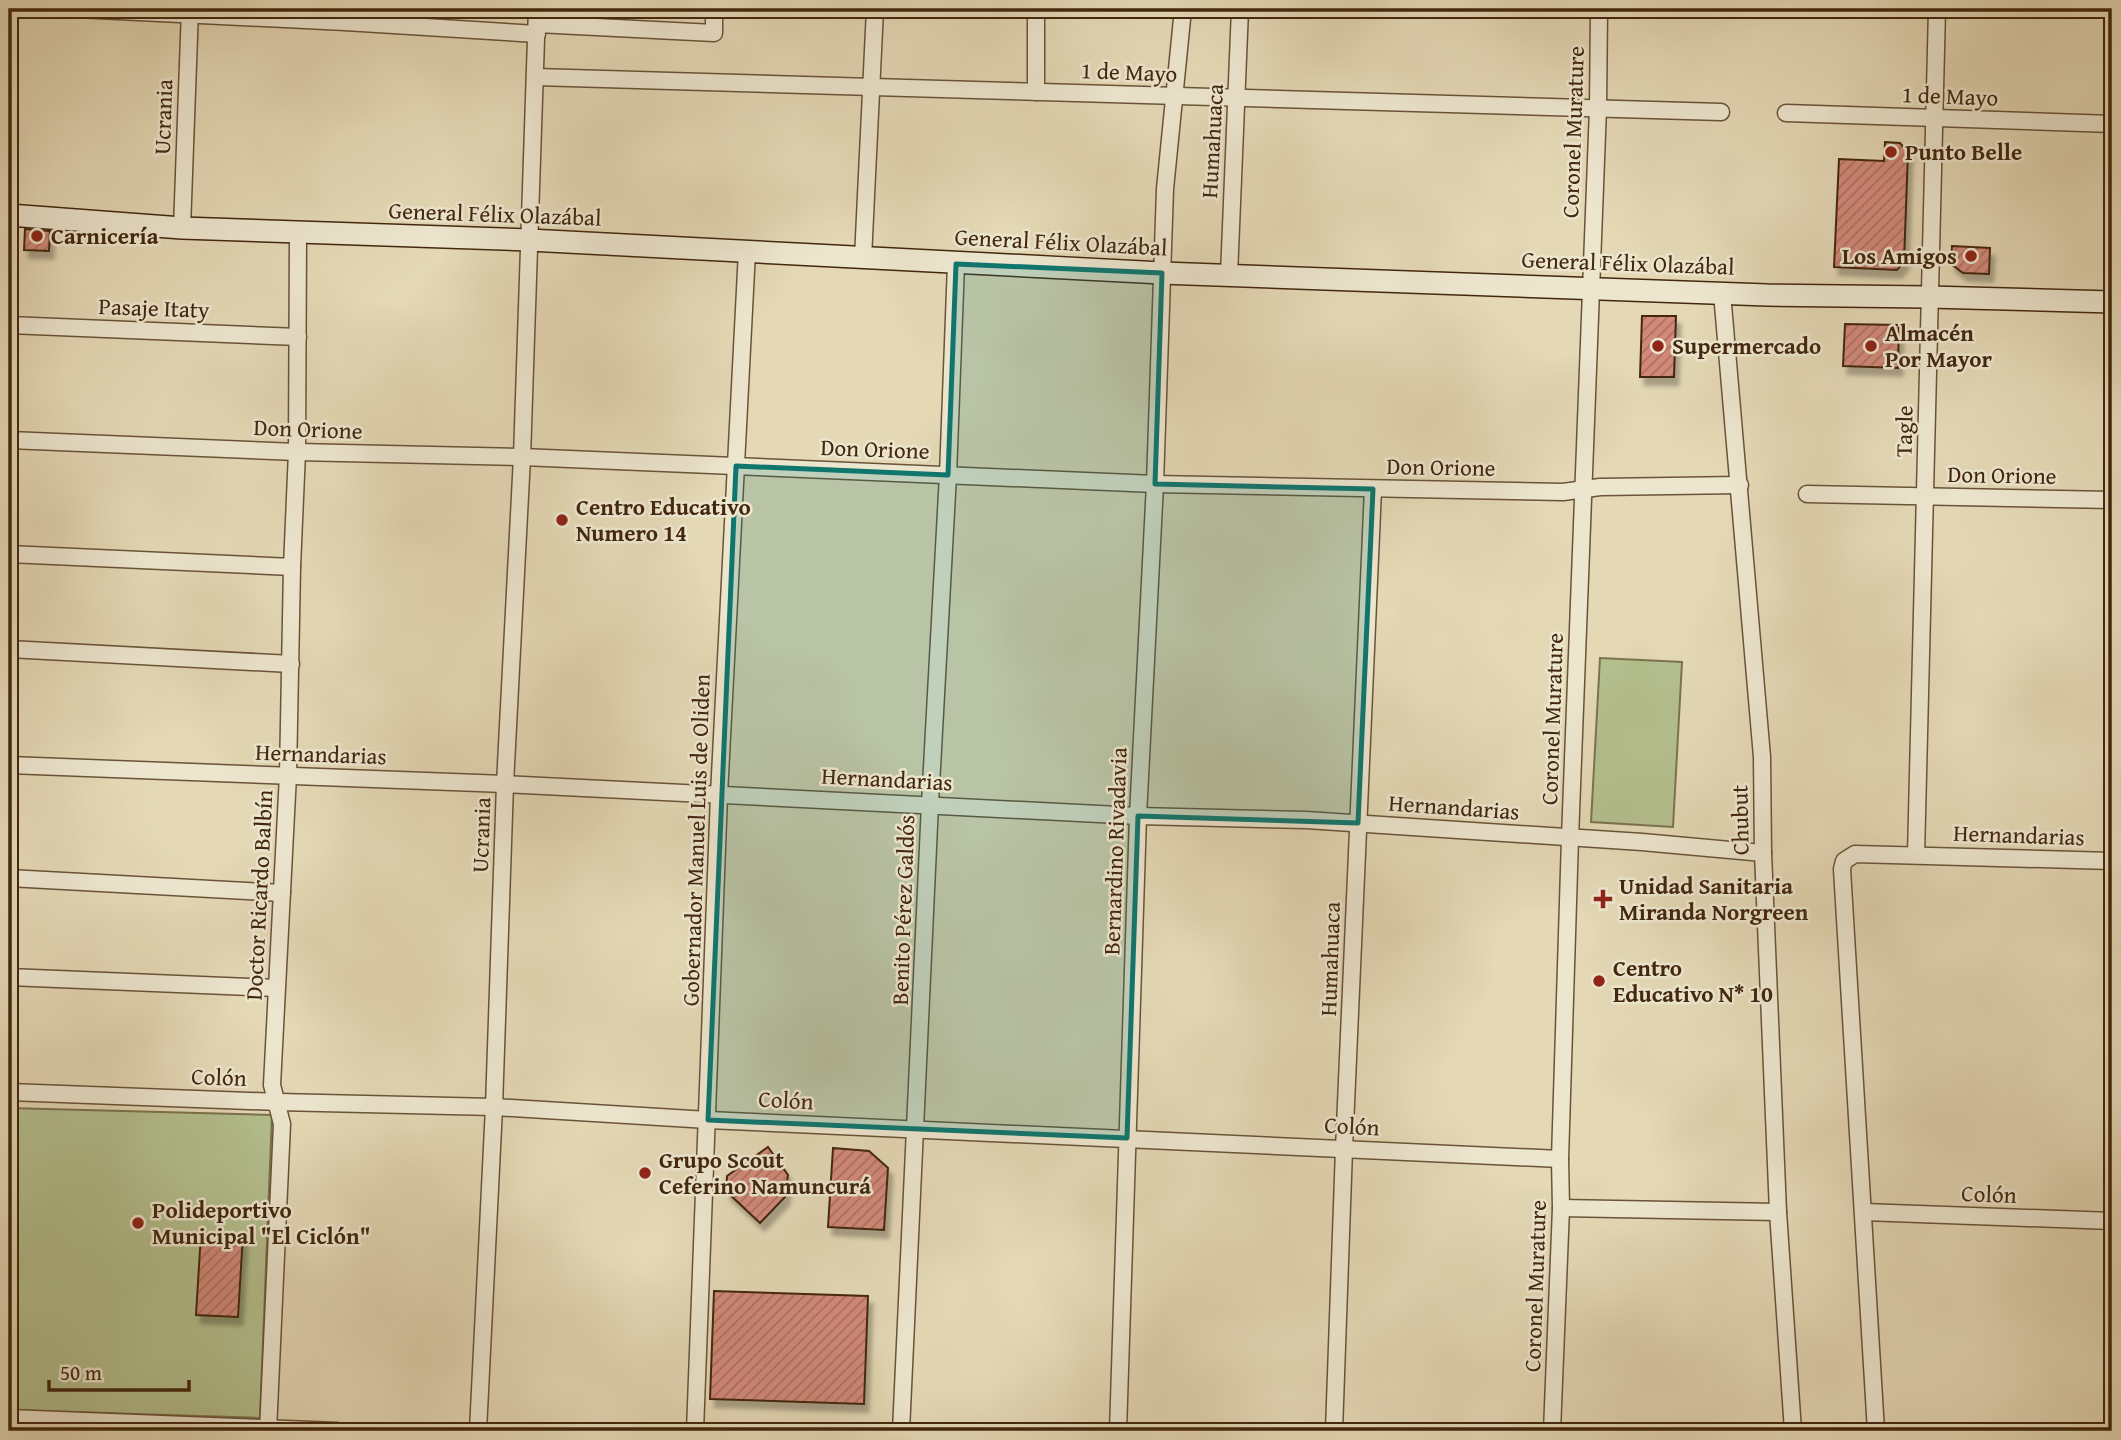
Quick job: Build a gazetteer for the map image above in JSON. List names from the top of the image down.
{
  "streets": {
    "street": [
      "1 de Mayo",
      "Ucrania",
      "Coronel Murature",
      "Humahuaca",
      "General Félix Olazábal",
      "Pasaje Itaty",
      "Don Orione",
      "Tagle",
      "Hernandarias",
      "Chubut",
      "Gobernador Manuel Luis de Oliden",
      "Bernardino Rivadavia",
      "Doctor Ricardo Balbín",
      "Benito Pérez Galdós",
      "Colón"
    ]
  },
  "crossings": [
    ["1 de Mayo", "Coronel Murature"],
    ["1 de Mayo", "Humahuaca"],
    ["1 de Mayo", "Tagle"],
    ["Ucrania", "General Félix Olazábal"],
    ["Ucrania", "Don Orione"],
    ["Ucrania", "Hernandarias"],
    ["Ucrania", "Colón"],
    ["Coronel Murature", "General Félix Olazábal"],
    ["Coronel Murature", "Don Orione"],
    ["Coronel Murature", "Hernandarias"],
    ["Coronel Murature", "Colón"],
    ["Humahuaca", "General Félix Olazábal"],
    ["Humahuaca", "Don Orione"],
    ["Humahuaca", "Hernandarias"],
    ["Humahuaca", "Bernardino Rivadavia"],
    ["Humahuaca", "Colón"],
    ["General Félix Olazábal", "Tagle"],
    ["General Félix Olazábal", "Chubut"],
    ["General Félix Olazábal", "Gobernador Manuel Luis de Oliden"],
    ["General Félix Olazábal", "Bernardino Rivadavia"],
    ["General Félix Olazábal", "Doctor Ricardo Balbín"],
    ["General Félix Olazábal", "Benito Pérez Galdós"],
    ["Pasaje Itaty", "Doctor Ricardo Balbín"],
    ["Don Orione", "Tagle"],
    ["Don Orione", "Chubut"],
    ["Don Orione", "Gobernador Manuel Luis de Oliden"],
    ["Don Orione", "Bernardino Rivadavia"],
    ["Don Orione", "Doctor Ricardo Balbín"],
    ["Don Orione", "Benito Pérez Galdós"],
    ["Tagle", "Hernandarias"],
    ["Hernandarias", "Chubut"],
    ["Hernandarias", "Gobernador Manuel Luis de Oliden"],
    ["Hernandarias", "Bernardino Rivadavia"],
    ["Hernandarias", "Doctor Ricardo Balbín"],
    ["Hernandarias", "Benito Pérez Galdós"],
    ["Hernandarias", "Colón"],
    ["Gobernador Manuel Luis de Oliden", "Colón"],
    ["Bernardino Rivadavia", "Colón"],
    ["Doctor Ricardo Balbín", "Colón"],
    ["Benito Pérez Galdós", "Colón"]
  ],
  "places": {
    "other": [
      "Punto Belle",
      "Carnicería",
      "Los Amigos",
      "Supermercado",
      "Almacén Por Mayor",
      "Centro Educativo Numero 14",
      "Centro Educativo N* 10",
      "Grupo Scout Ceferino Namuncurá",
      "Polideportivo Municipal \"El Ciclón\""
    ],
    "health": ["Unidad Sanitaria Miranda Norgreen"]
  },
  "scale_bar": "50 m"
}
